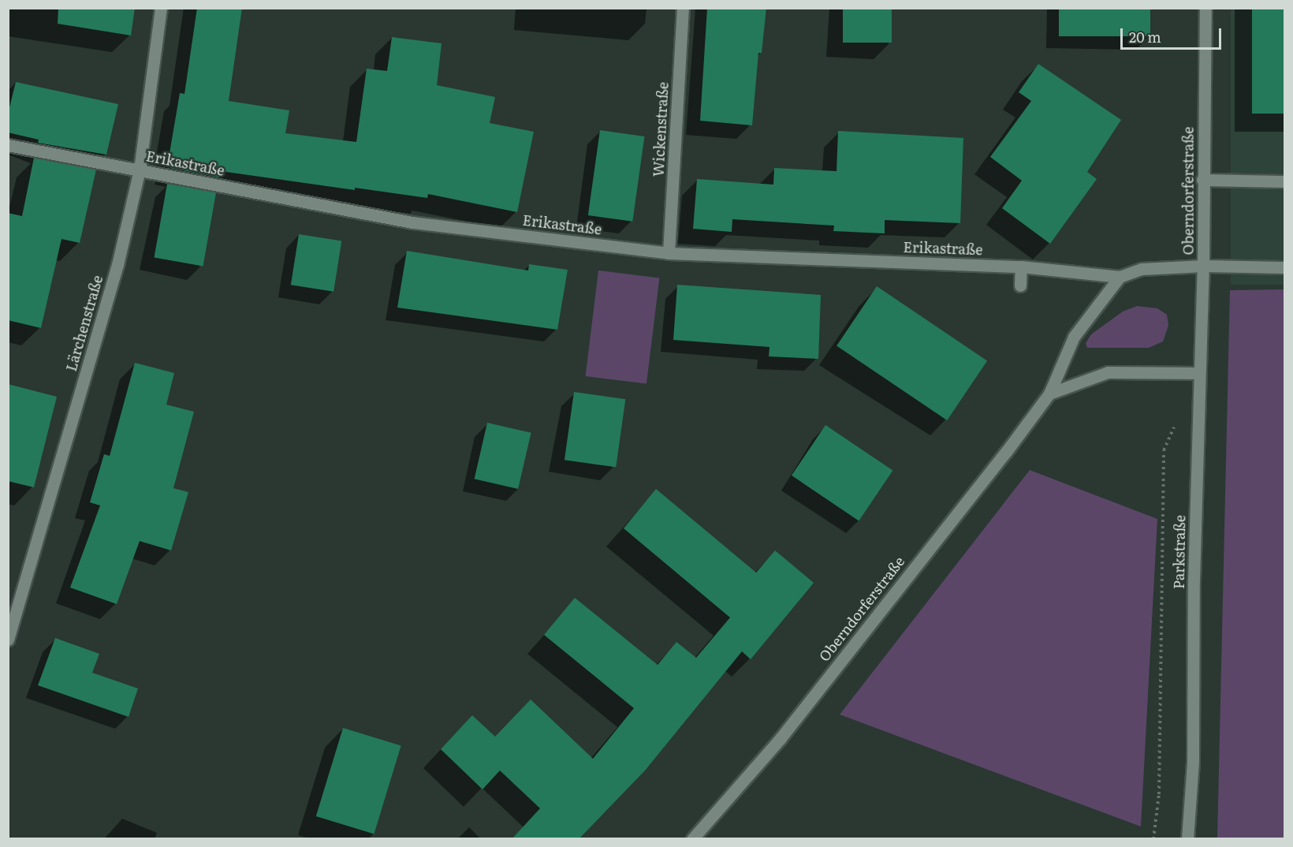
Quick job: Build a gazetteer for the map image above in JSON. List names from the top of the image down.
{
  "streets": {
    "street": [
      "Wickenstraße",
      "Erikastraße",
      "Oberndorferstraße",
      "Lärchenstraße",
      "Parkstraße"
    ]
  },
  "crossings": [
    ["Wickenstraße", "Erikastraße"],
    ["Erikastraße", "Oberndorferstraße"],
    ["Erikastraße", "Lärchenstraße"],
    ["Oberndorferstraße", "Parkstraße"]
  ],
  "scale_bar": "20 m"
}
